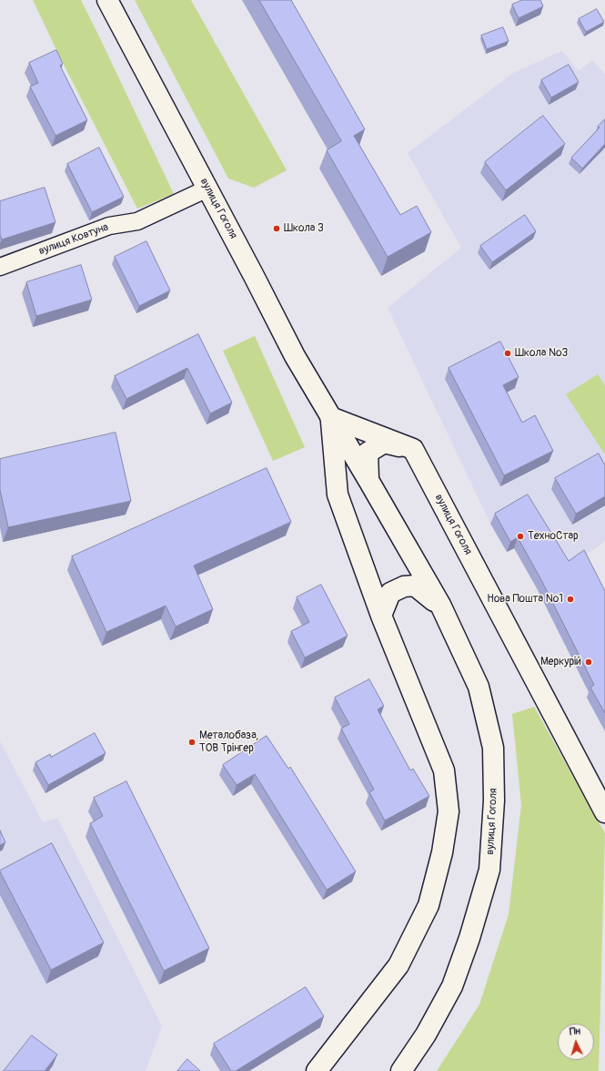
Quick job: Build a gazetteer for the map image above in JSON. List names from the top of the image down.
{
  "streets": {
    "street": ["вулиця Гоголя", "вулиця Ковтуна"]
  },
  "crossings": [
    ["вулиця Гоголя", "вулиця Ковтуна"]
  ],
  "places": [
    "Школа 3",
    "Школа №3",
    "ТехноСтар",
    "Нова Пошта №1",
    "Меркурій",
    "Металобаза, ТОВ Трінгер"
  ],
  "north": "top"
}
